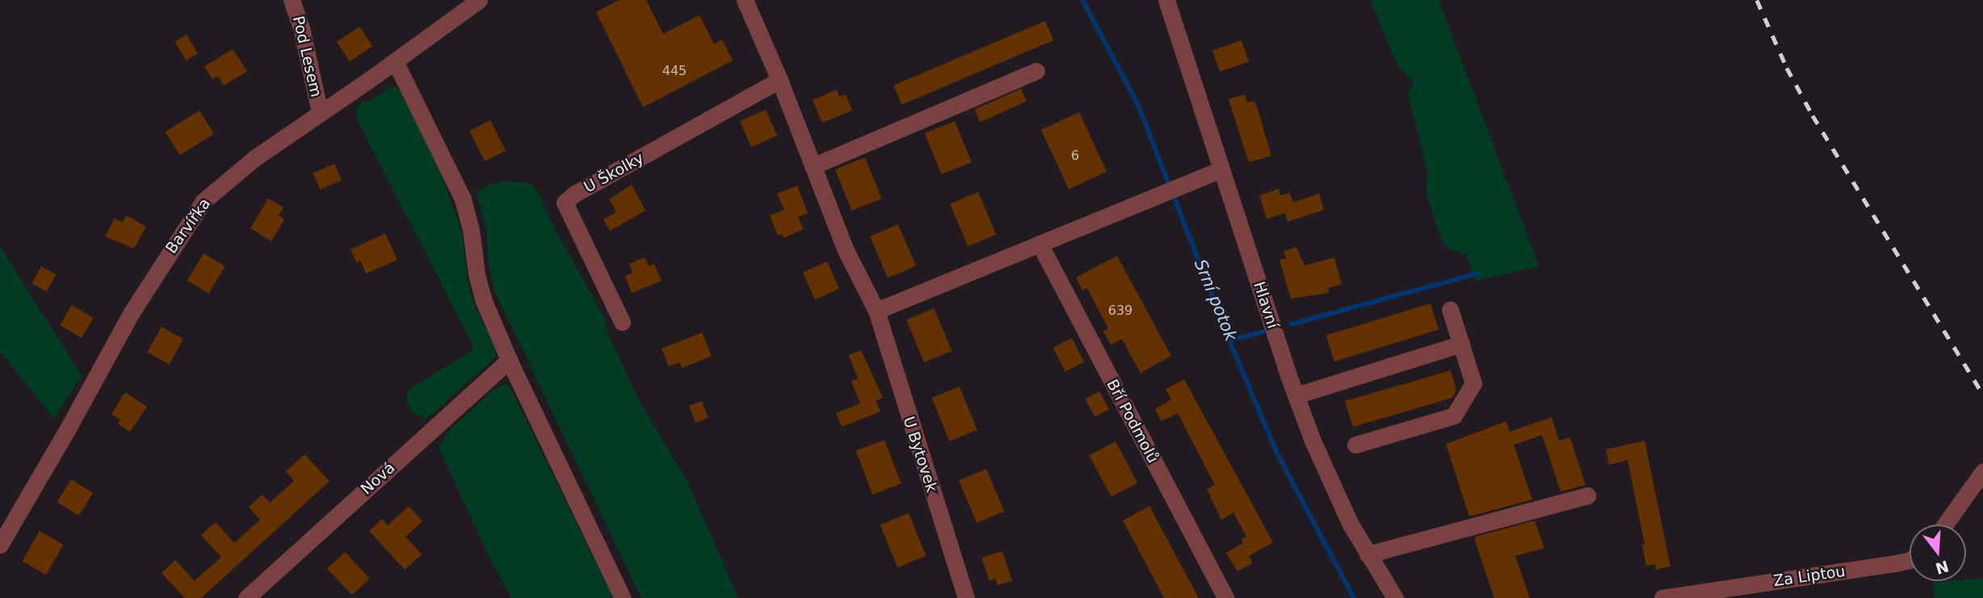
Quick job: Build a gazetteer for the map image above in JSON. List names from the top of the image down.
{
  "streets": {
    "street": [
      "Pod Lesem",
      "U Školky",
      "Barvířka",
      "Hlavní",
      "Bří Podmolů",
      "U Bytovek",
      "Nová",
      "Za Liptou"
    ]
  },
  "crossings": [
    ["Pod Lesem", "Barvířka"]
  ],
  "water": ["Srní potok"],
  "house_numbers": ["445", "6", "639"],
  "north": "bottom"
}
